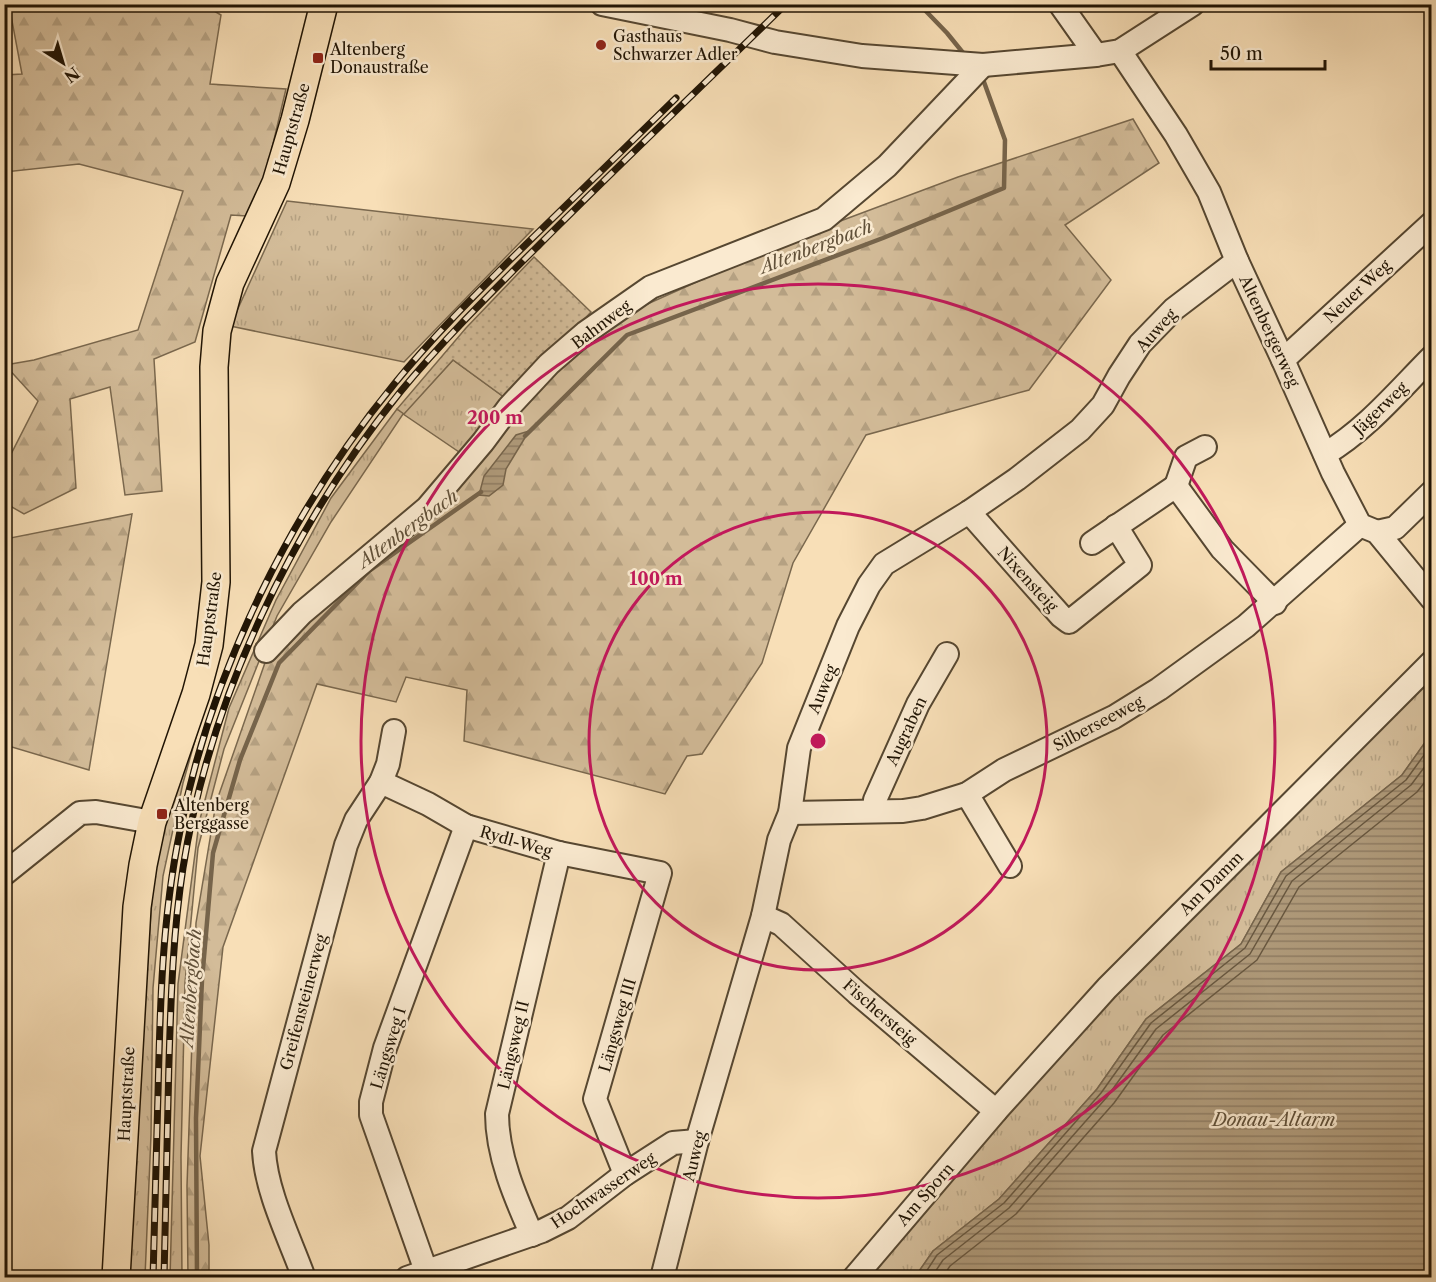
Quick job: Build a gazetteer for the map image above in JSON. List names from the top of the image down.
{
  "streets": {
    "main road": ["Hauptstraße"],
    "street": [
      "Neuer Weg",
      "Bahnweg",
      "Auweg",
      "Altenbergerweg",
      "Jägerweg",
      "Nixensteig",
      "Silberseeweg",
      "Augraben",
      "Rydl-Weg",
      "Am Damm",
      "Greifensteinerweg",
      "Fischersteig",
      "Längsweg III",
      "Längsweg II",
      "Längsweg I",
      "Hochwasserweg",
      "Am Sporn"
    ]
  },
  "crossings": [
    ["Neuer Weg", "Altenbergerweg"],
    ["Auweg", "Altenbergerweg"],
    ["Auweg", "Nixensteig"],
    ["Auweg", "Silberseeweg"],
    ["Auweg", "Fischersteig"],
    ["Auweg", "Hochwasserweg"],
    ["Altenbergerweg", "Jägerweg"],
    ["Altenbergerweg", "Silberseeweg"],
    ["Silberseeweg", "Augraben"],
    ["Rydl-Weg", "Greifensteinerweg"],
    ["Rydl-Weg", "Längsweg III"],
    ["Rydl-Weg", "Längsweg II"],
    ["Rydl-Weg", "Längsweg I"],
    ["Am Damm", "Fischersteig"],
    ["Am Damm", "Am Sporn"],
    ["Fischersteig", "Am Sporn"],
    ["Längsweg III", "Hochwasserweg"],
    ["Längsweg II", "Hochwasserweg"],
    ["Längsweg I", "Hochwasserweg"]
  ],
  "water": ["Altenbergbach", "Donau-Altarm"],
  "places": {
    "other": ["Gasthaus Schwarzer Adler"],
    "transit": ["Altenberg Donaustraße", "Altenberg Berggasse"]
  },
  "scale_bar": "50 m",
  "north": "bottom right",
  "rings": ["200 m", "100 m"]
}
